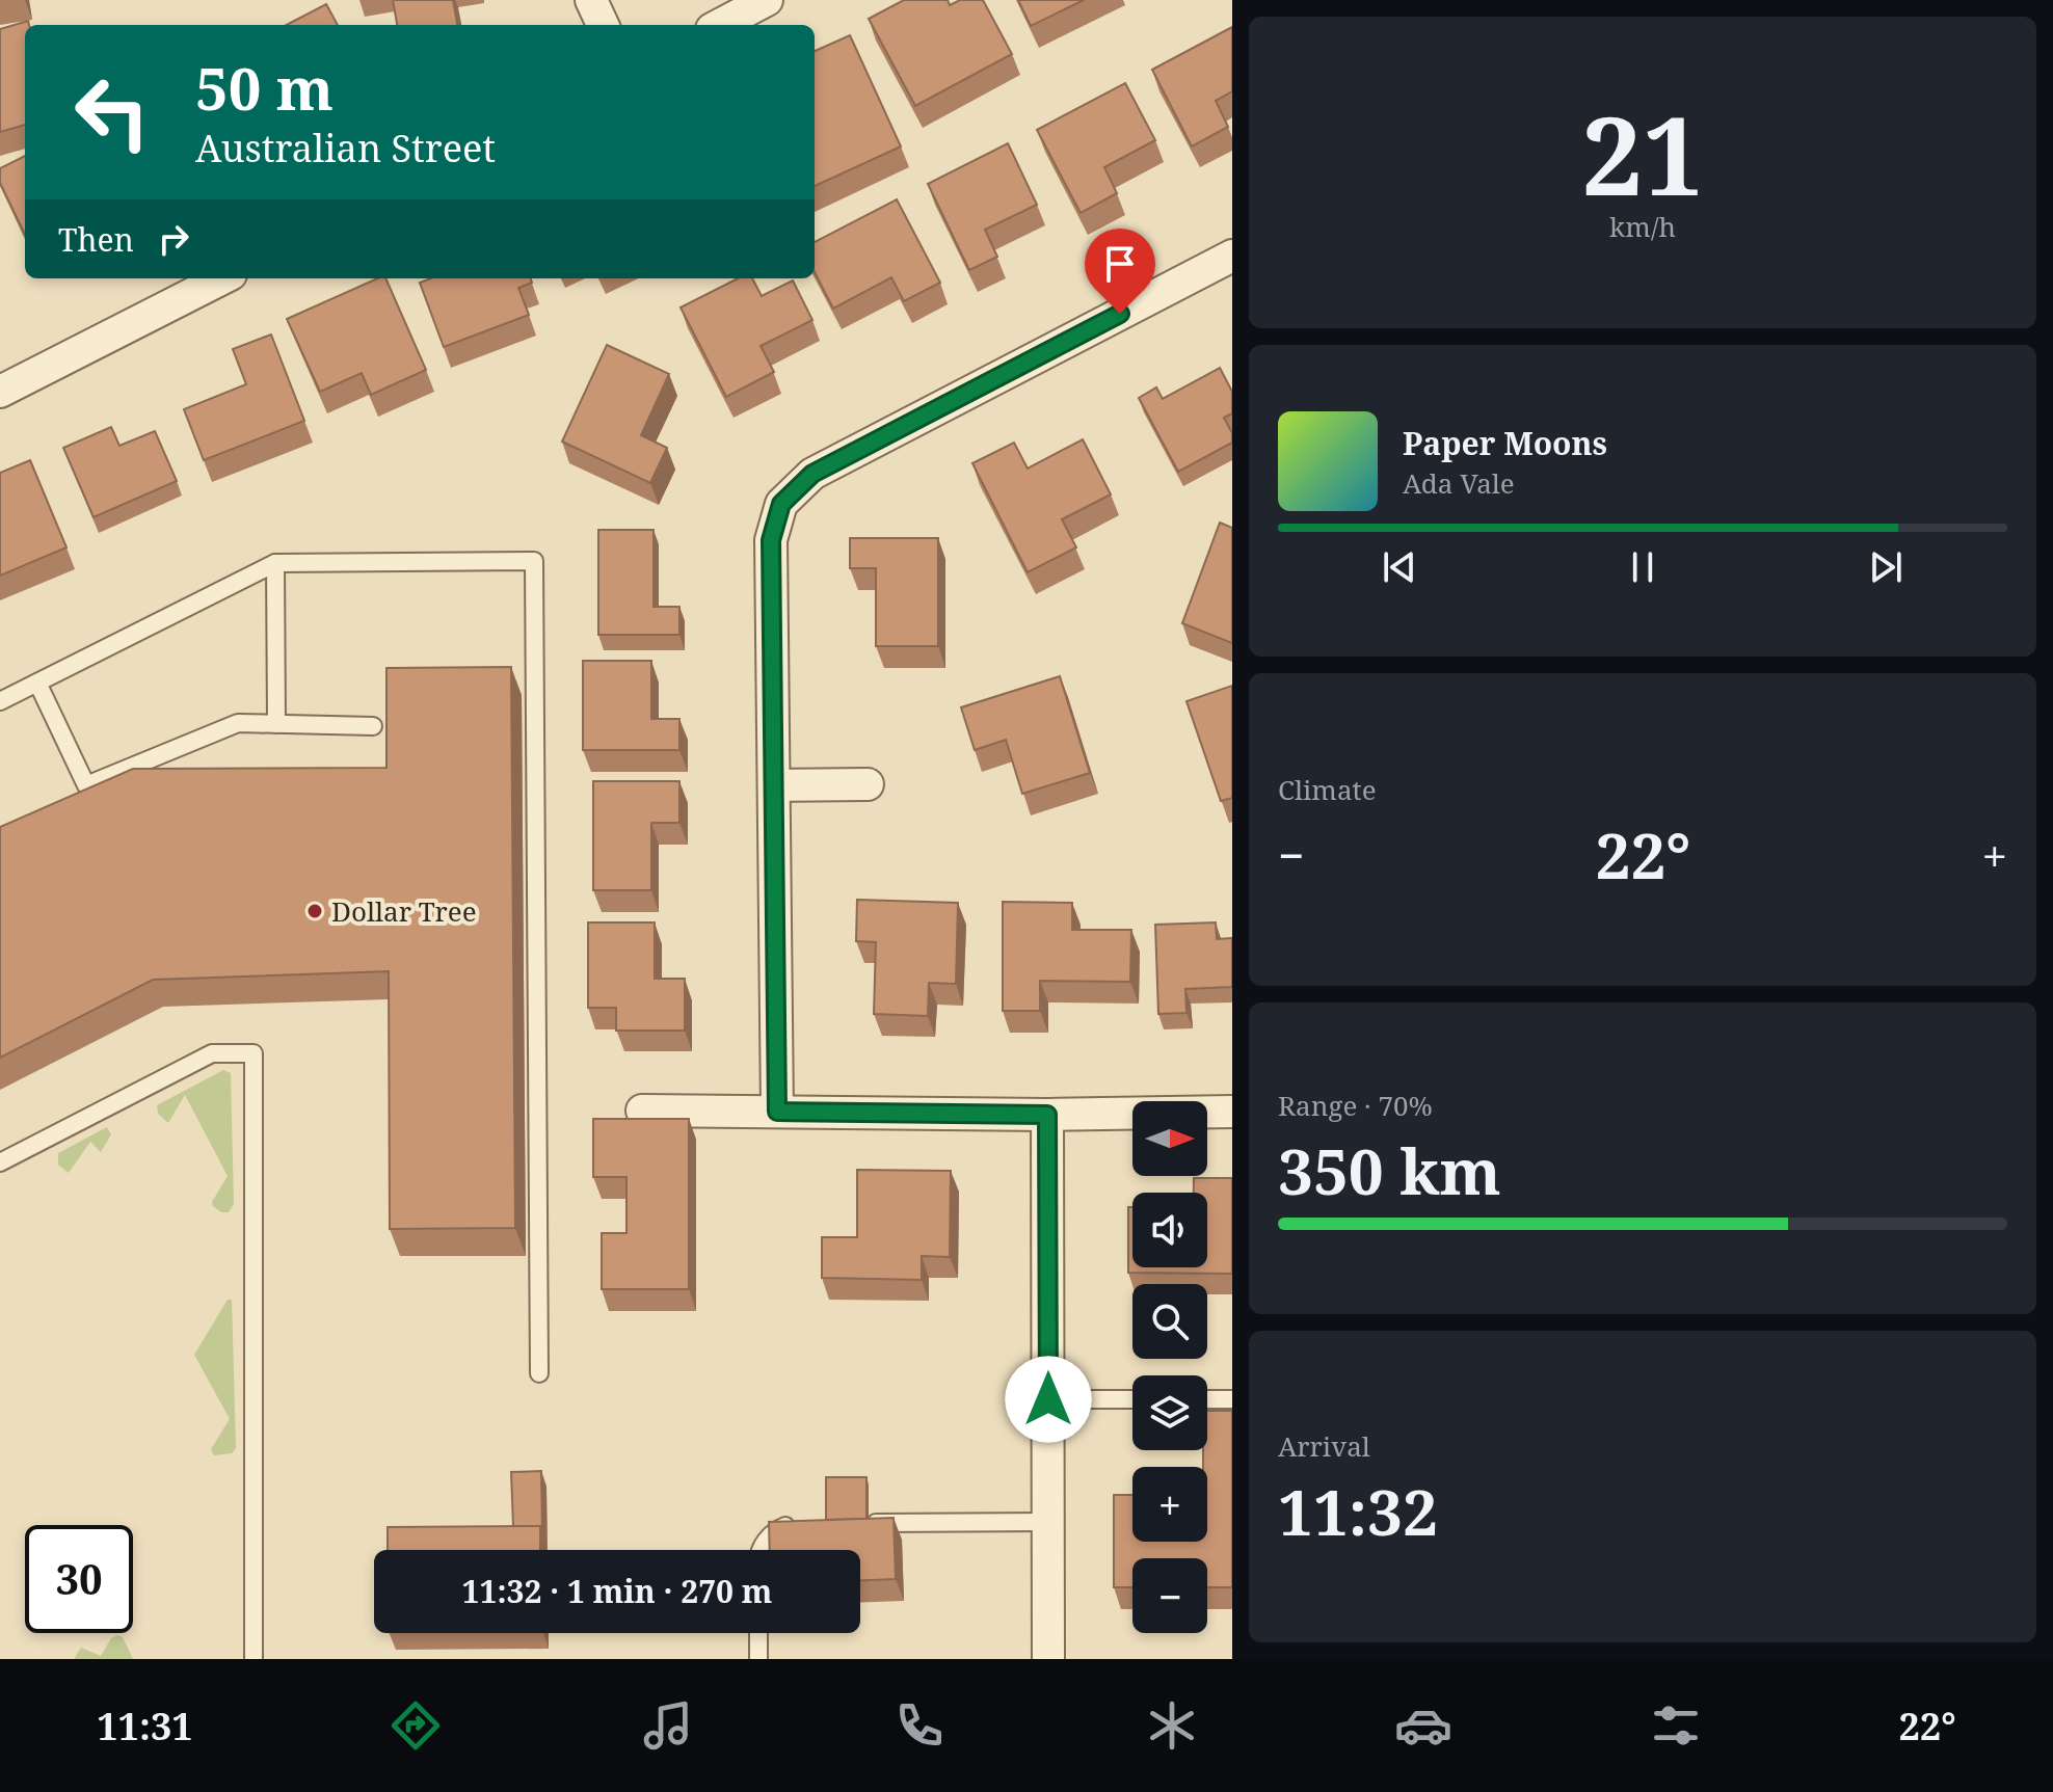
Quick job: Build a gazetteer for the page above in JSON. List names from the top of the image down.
{
  "places": ["Dollar Tree"],
  "north": "right",
  "page": {
    "tile": [
      ["21", "km/h"],
      "Climate",
      ["Range · 70%", "350 km"],
      ["Arrival", "11:32"]
    ],
    "turn": ["50 m", "Australian Street"],
    "then": "Then",
    "song": ["Paper Moons", "Ada Vale"],
    "heat": ["−", "22°", "+"],
    "map_buttons": ["+", "−"],
    "limit": "30",
    "trip": "11:32 · 1 min · 270 m",
    "tabs": ["11:31", "22°"]
  }
}
